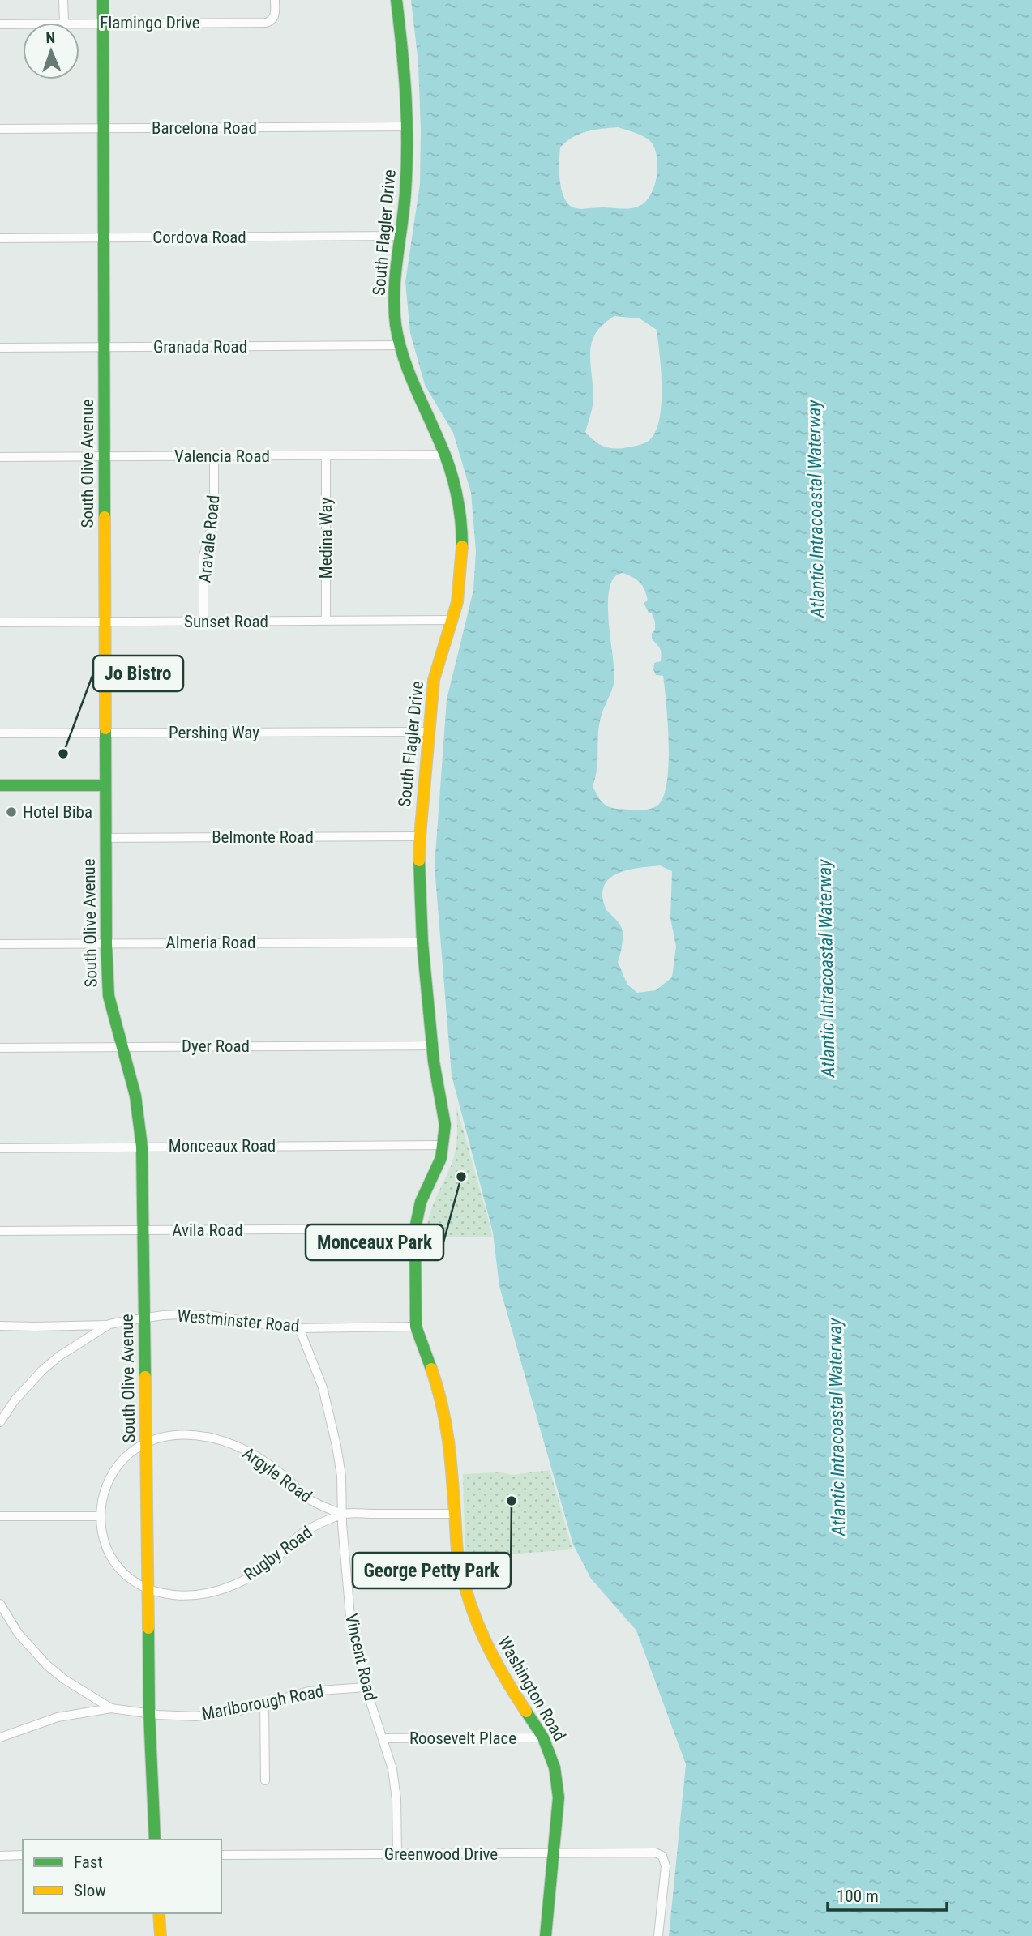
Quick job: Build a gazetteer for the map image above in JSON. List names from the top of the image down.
{
  "streets": {
    "street": [
      "Flamingo Drive",
      "Barcelona Road",
      "South Flagler Drive",
      "Cordova Road",
      "Granada Road",
      "Valencia Road",
      "South Olive Avenue",
      "Medina Way",
      "Aravale Road",
      "Sunset Road",
      "Pershing Way",
      "Belmonte Road",
      "Almeria Road",
      "Dyer Road",
      "Monceaux Road",
      "Avila Road",
      "Westminster Road",
      "Argyle Road",
      "Rugby Road",
      "Vincent Road",
      "Washington Road",
      "Marlborough Road",
      "Roosevelt Place",
      "Greenwood Drive"
    ]
  },
  "crossings": [
    ["Flamingo Drive", "South Olive Avenue"],
    ["Barcelona Road", "South Flagler Drive"],
    ["Barcelona Road", "South Olive Avenue"],
    ["South Flagler Drive", "Cordova Road"],
    ["South Flagler Drive", "Granada Road"],
    ["South Flagler Drive", "Valencia Road"],
    ["South Flagler Drive", "Sunset Road"],
    ["South Flagler Drive", "Pershing Way"],
    ["South Flagler Drive", "Belmonte Road"],
    ["South Flagler Drive", "Almeria Road"],
    ["South Flagler Drive", "Dyer Road"],
    ["South Flagler Drive", "Monceaux Road"],
    ["South Flagler Drive", "Avila Road"],
    ["South Flagler Drive", "Washington Road"],
    ["Cordova Road", "South Olive Avenue"],
    ["Granada Road", "South Olive Avenue"],
    ["Valencia Road", "South Olive Avenue"],
    ["Valencia Road", "Medina Way"],
    ["Valencia Road", "Aravale Road"],
    ["South Olive Avenue", "Sunset Road"],
    ["South Olive Avenue", "Pershing Way"],
    ["South Olive Avenue", "Belmonte Road"],
    ["South Olive Avenue", "Almeria Road"],
    ["South Olive Avenue", "Dyer Road"],
    ["South Olive Avenue", "Monceaux Road"],
    ["South Olive Avenue", "Avila Road"],
    ["South Olive Avenue", "Westminster Road"],
    ["South Olive Avenue", "Argyle Road"],
    ["South Olive Avenue", "Rugby Road"],
    ["South Olive Avenue", "Marlborough Road"],
    ["Medina Way", "Sunset Road"],
    ["Aravale Road", "Sunset Road"],
    ["Avila Road", "Washington Road"],
    ["Westminster Road", "Vincent Road"],
    ["Westminster Road", "Washington Road"],
    ["Argyle Road", "Rugby Road"],
    ["Argyle Road", "Vincent Road"],
    ["Rugby Road", "Vincent Road"],
    ["Vincent Road", "Marlborough Road"],
    ["Vincent Road", "Roosevelt Place"],
    ["Vincent Road", "Greenwood Drive"],
    ["Washington Road", "Roosevelt Place"],
    ["Washington Road", "Greenwood Drive"]
  ],
  "water": ["Atlantic Intracoastal Waterway"],
  "places": [
    "Jo Bistro",
    "Hotel Biba",
    "Monceaux Park",
    "George Petty Park"
  ],
  "legend": ["Fast", "Slow"],
  "scale_bar": "100 m",
  "north": "top"
}
